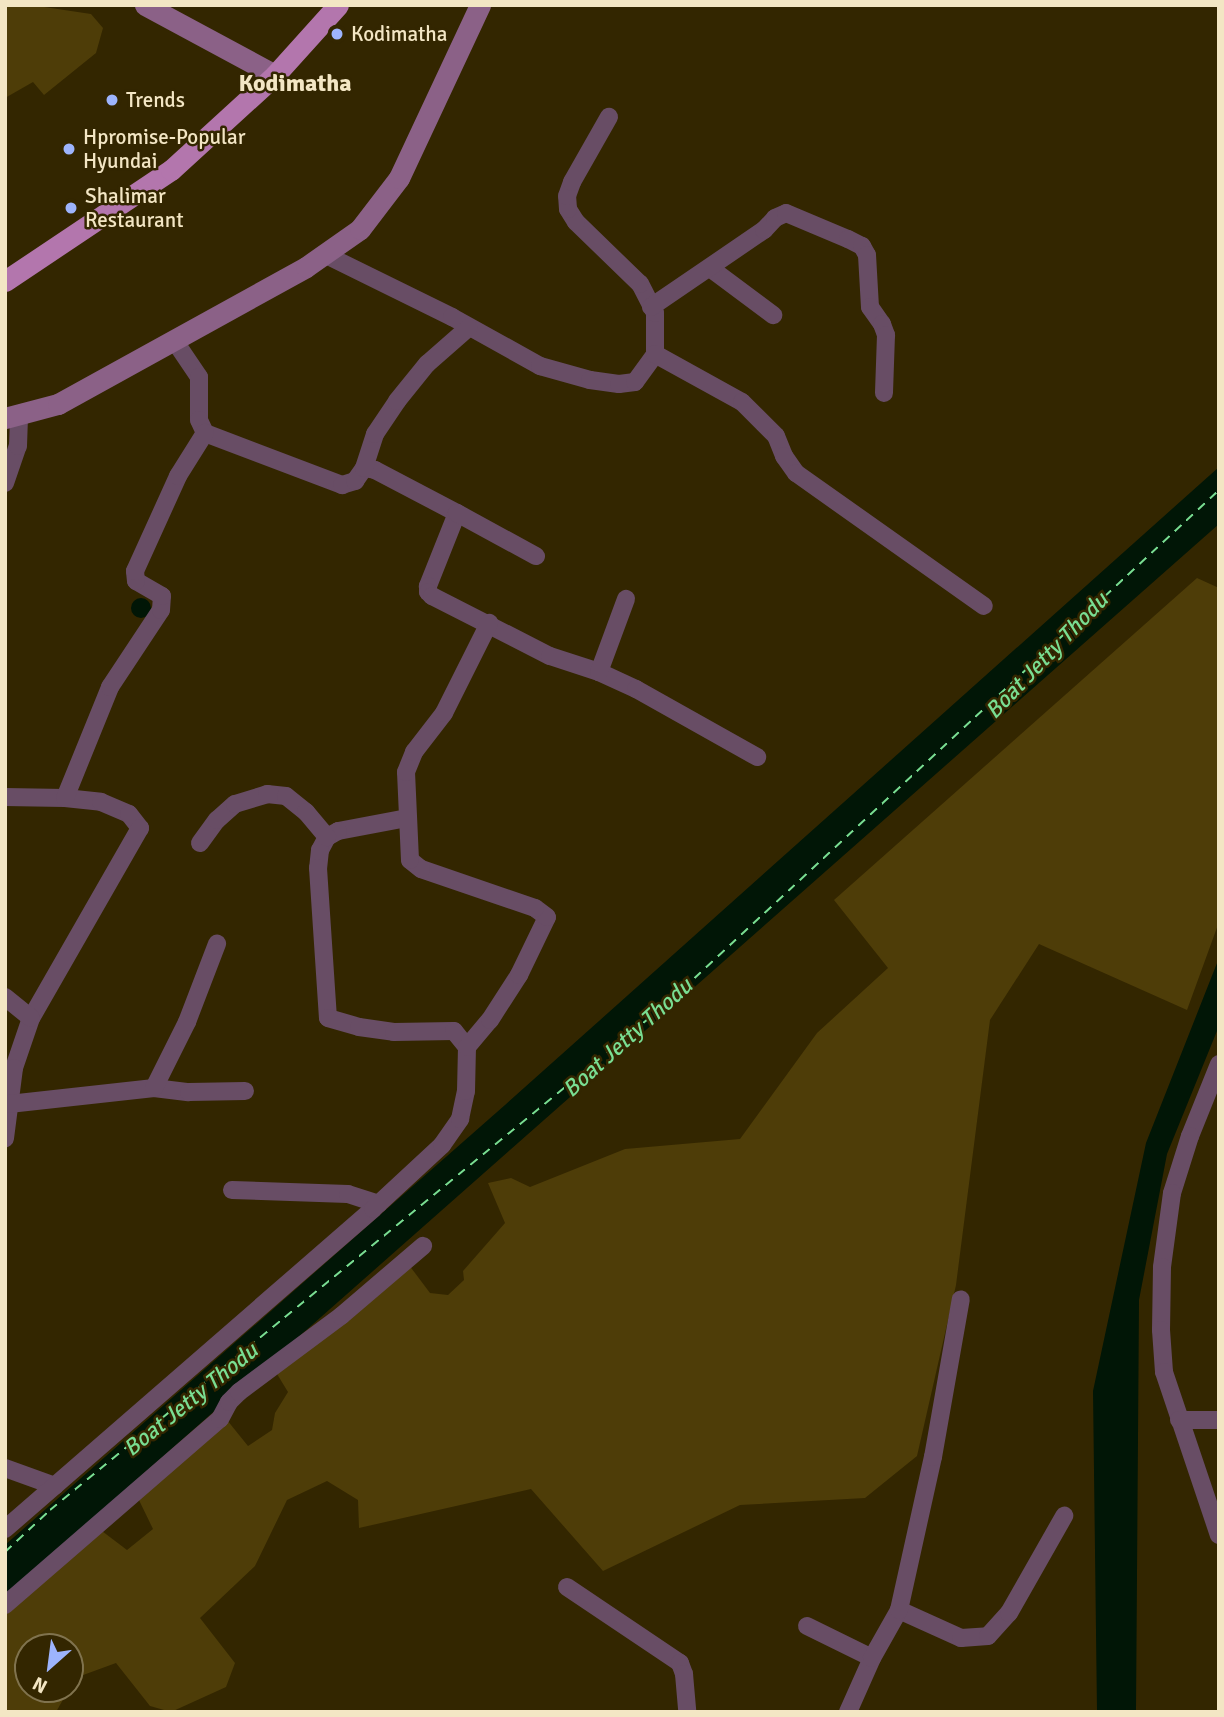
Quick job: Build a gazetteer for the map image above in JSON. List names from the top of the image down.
{
  "districts": ["Kodimatha"],
  "water": ["Boat Jetty Thodu"],
  "places": [
    "Kodimatha",
    "Trends",
    "Hpromise-Popular Hyundai",
    "Shalimar Restaurant"
  ],
  "north": "bottom left"
}
